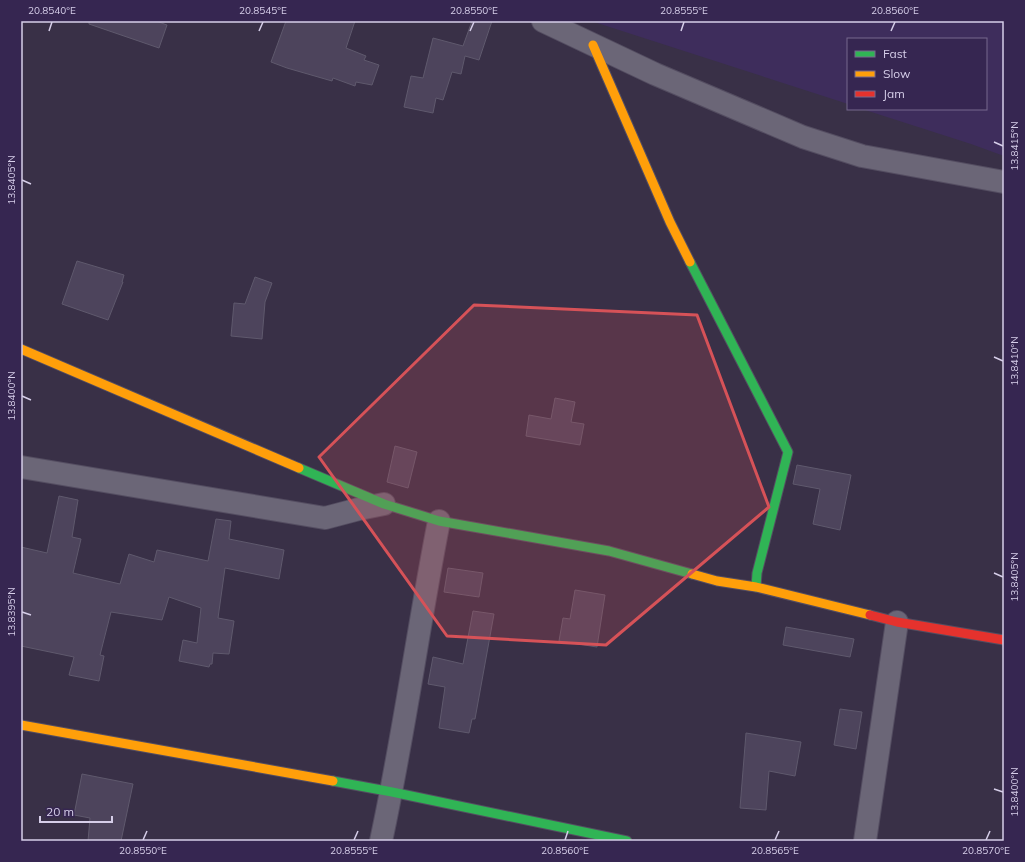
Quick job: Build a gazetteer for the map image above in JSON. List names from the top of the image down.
{
  "legend": ["Fast", "Slow", "Jam"],
  "scale_bar": "20 m",
  "coordinates": [
    "20.8540°E",
    "20.8545°E",
    "20.8550°E",
    "20.8555°E",
    "20.8560°E",
    "13.8415°N",
    "13.8405°N",
    "13.8410°N",
    "13.8400°N",
    "13.8395°N",
    "20.8565°E",
    "20.8570°E"
  ]
}
